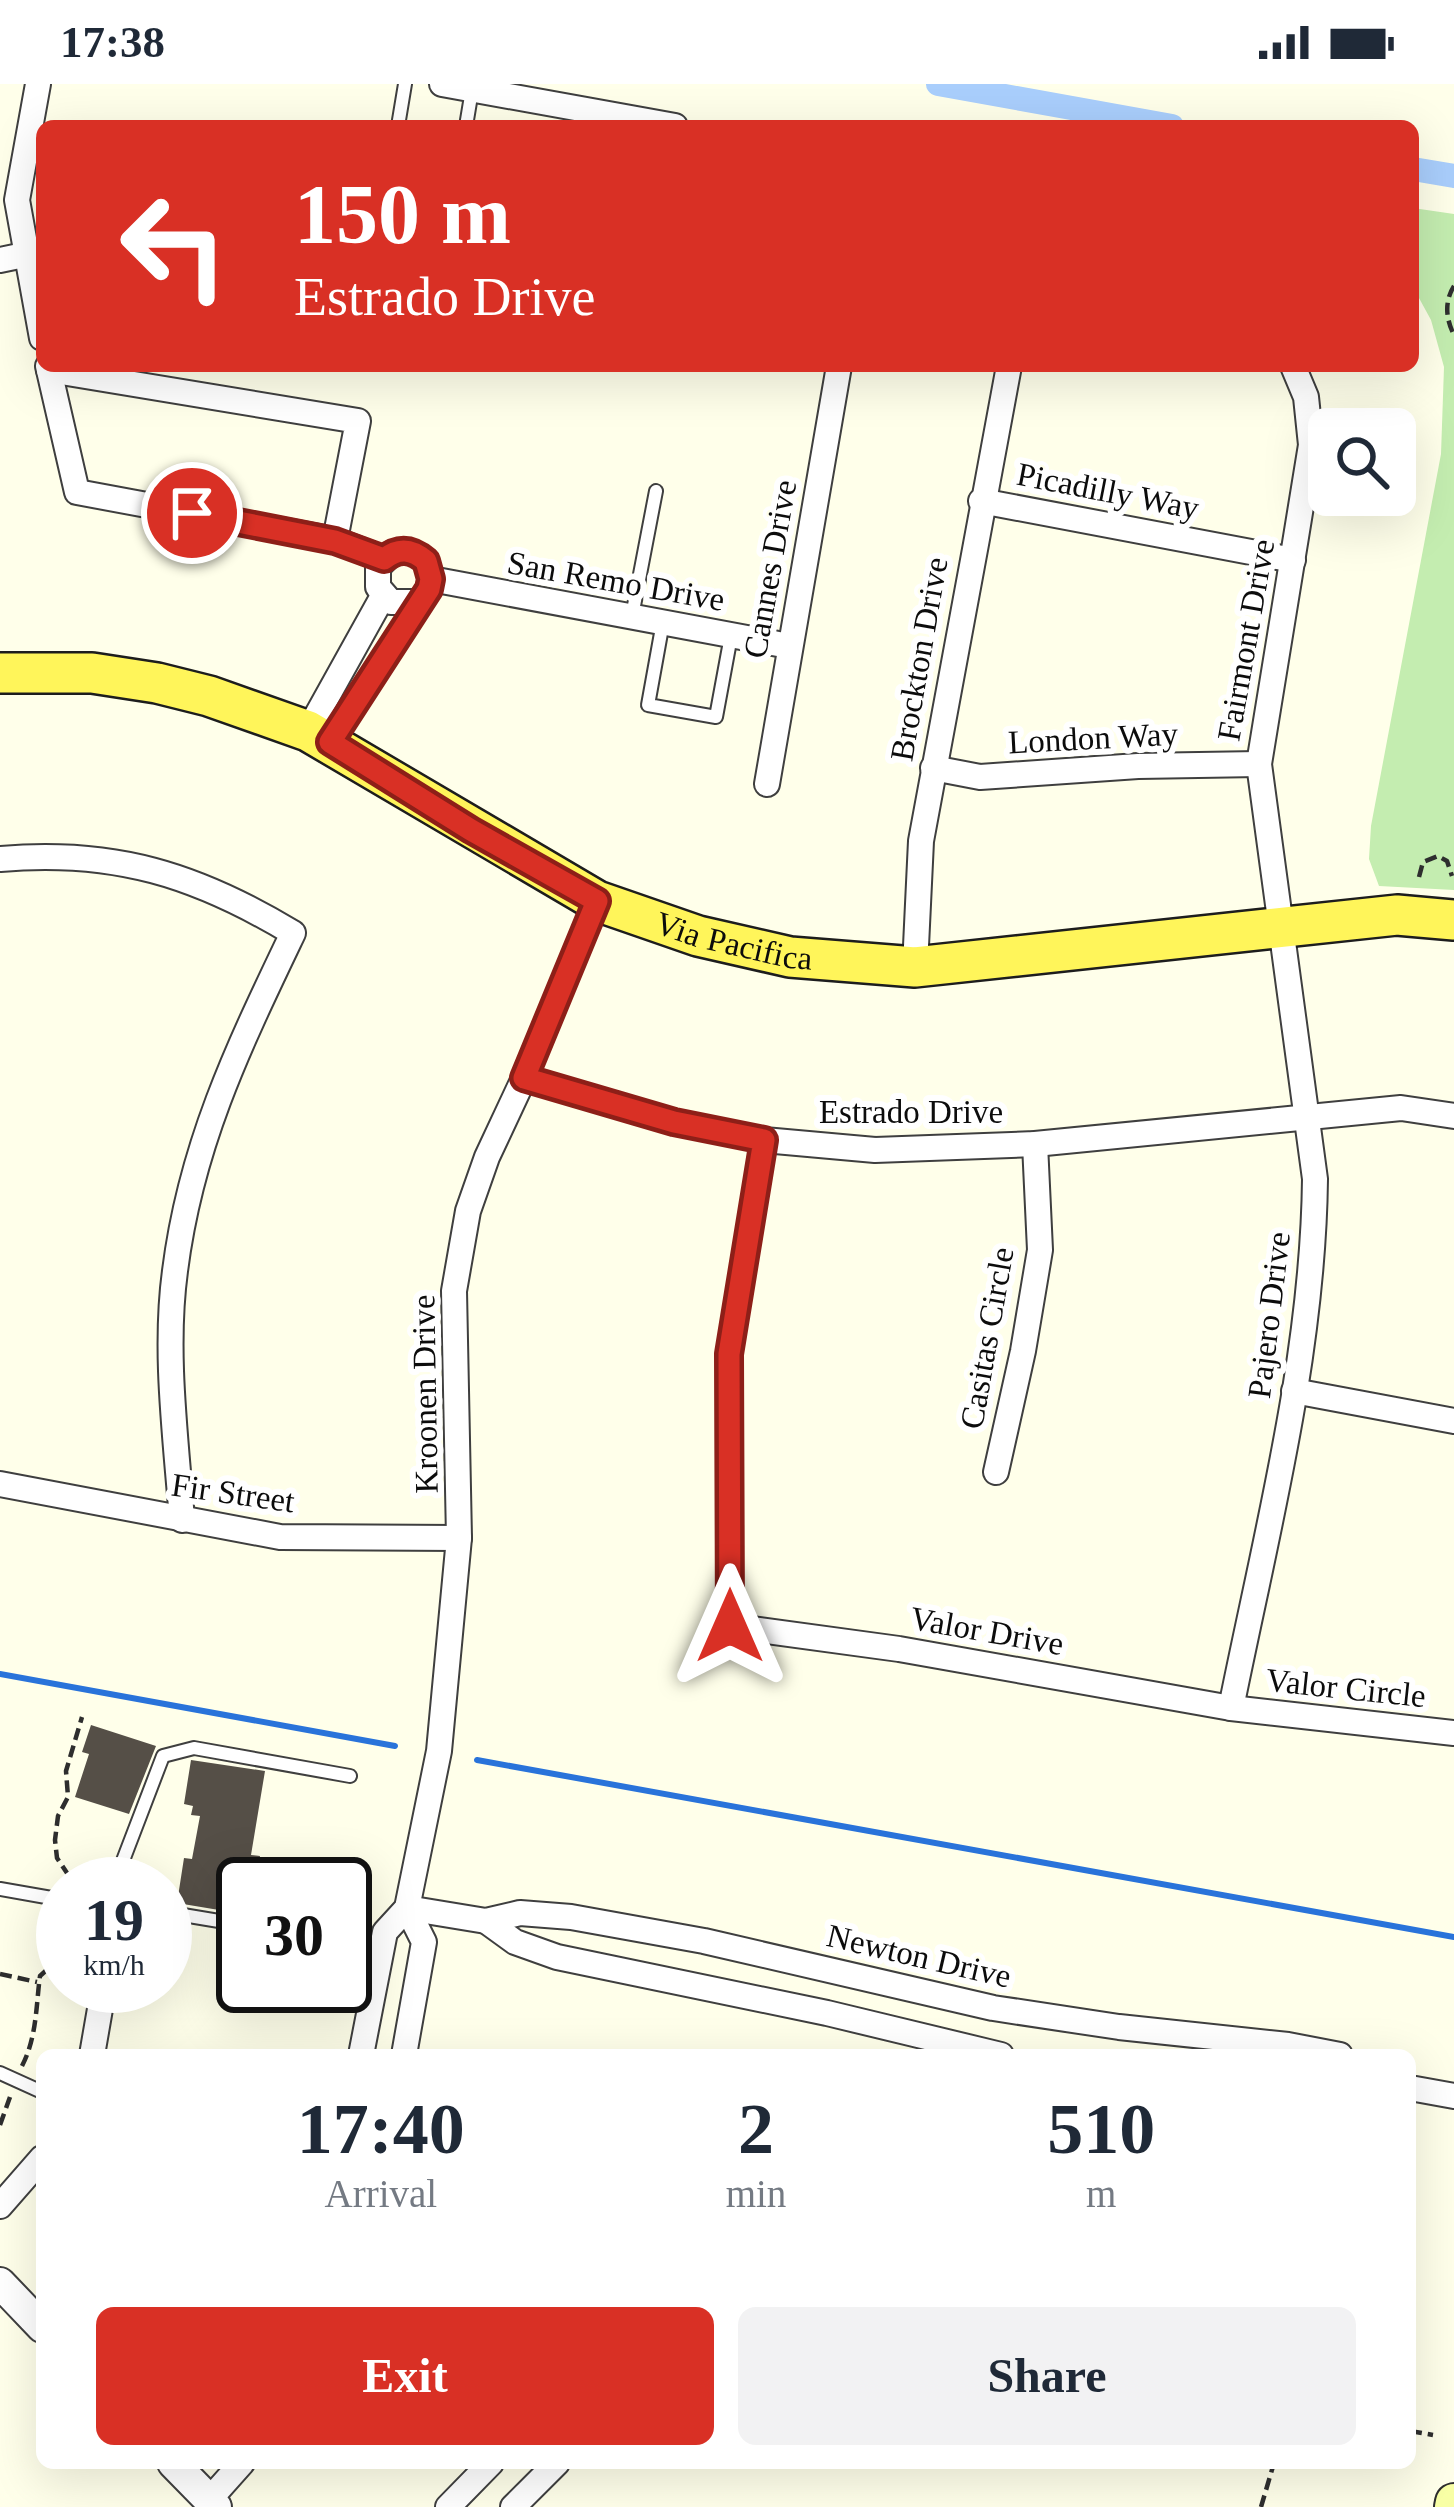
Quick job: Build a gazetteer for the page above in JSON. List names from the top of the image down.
{
  "streets": {
    "main road": ["Via Pacifica"],
    "street": [
      "Picadilly Way",
      "Cannes Drive",
      "San Remo Drive",
      "Fairmont Drive",
      "Brockton Drive",
      "London Way",
      "Estrado Drive",
      "Pajero Drive",
      "Casitas Circle",
      "Kroonen Drive",
      "Fir Street",
      "Valor Drive",
      "Valor Circle",
      "Newton Drive"
    ]
  },
  "crossings": [
    ["Picadilly Way", "Fairmont Drive"],
    ["Picadilly Way", "Brockton Drive"],
    ["Cannes Drive", "San Remo Drive"],
    ["Fairmont Drive", "London Way"],
    ["Fairmont Drive", "Via Pacifica"],
    ["Fairmont Drive", "Pajero Drive"],
    ["Brockton Drive", "London Way"],
    ["Brockton Drive", "Via Pacifica"],
    ["Via Pacifica", "Pajero Drive"],
    ["Via Pacifica", "Kroonen Drive"],
    ["Estrado Drive", "Pajero Drive"],
    ["Estrado Drive", "Casitas Circle"],
    ["Estrado Drive", "Kroonen Drive"],
    ["Estrado Drive", "Valor Drive"],
    ["Pajero Drive", "Valor Drive"],
    ["Pajero Drive", "Valor Circle"],
    ["Kroonen Drive", "Fir Street"],
    ["Kroonen Drive", "Newton Drive"],
    ["Valor Drive", "Valor Circle"]
  ],
  "page": {
    "status": "17:38",
    "turn": ["150 m", "Estrado Drive"],
    "speed": "19 km/h",
    "limit": "30",
    "eta": [
      "17:40",
      "Arrival",
      "2",
      "min",
      "510",
      "m"
    ],
    "buttons": ["Exit", "Share"]
  }
}
